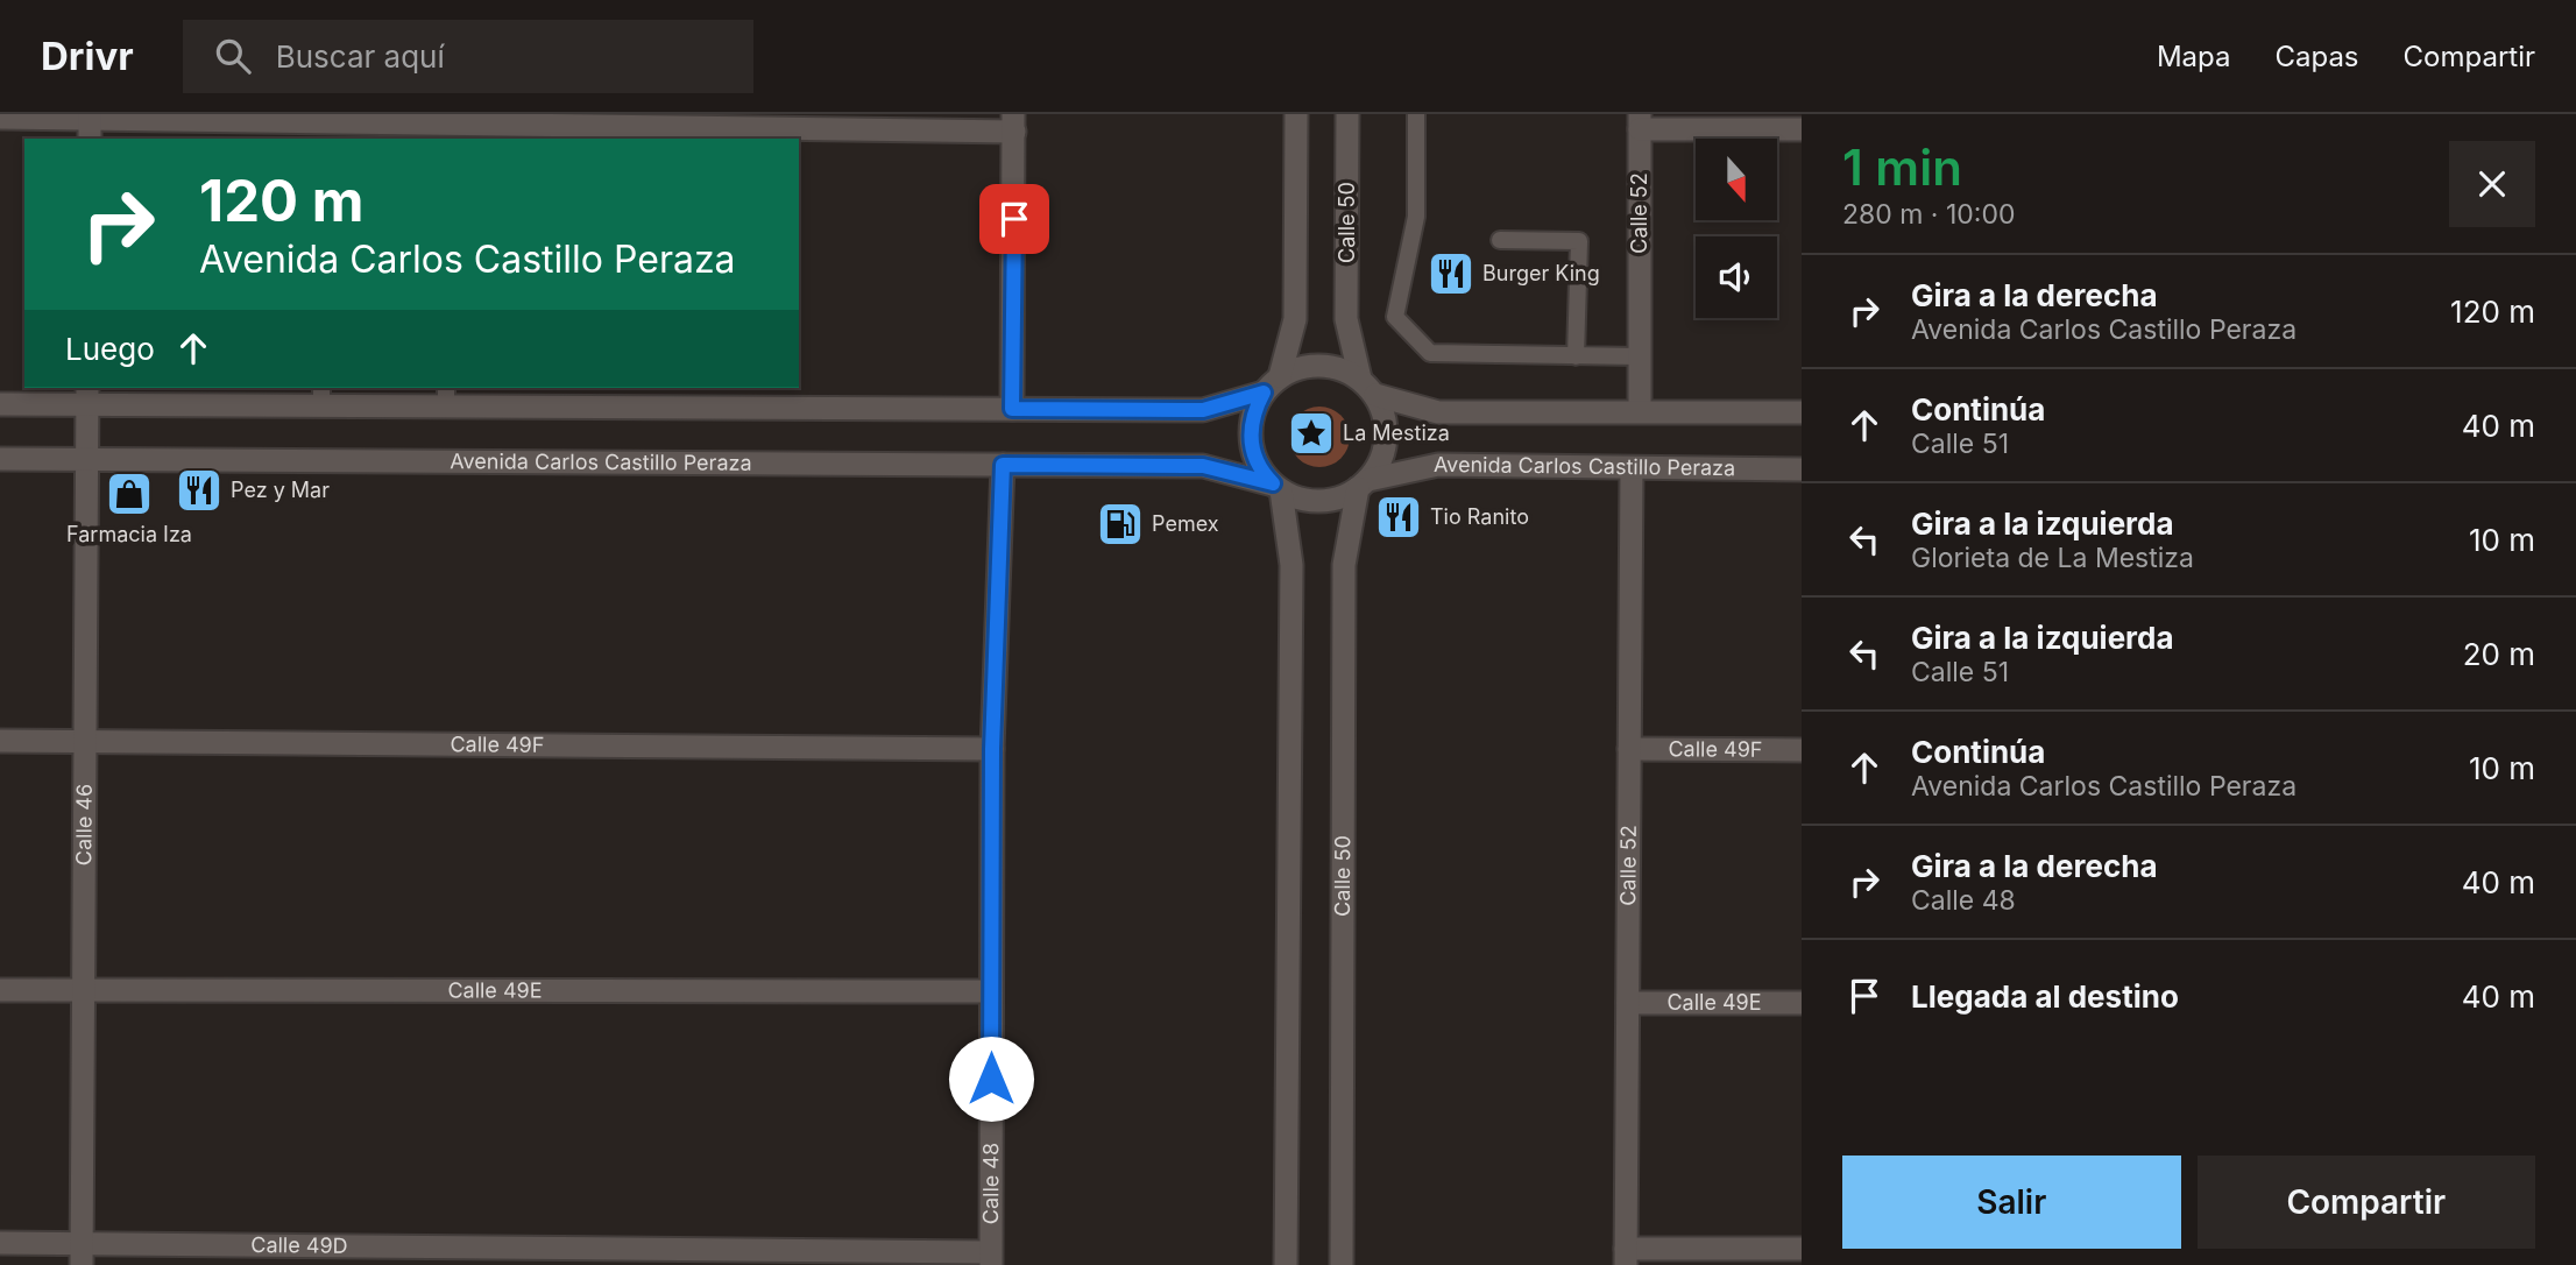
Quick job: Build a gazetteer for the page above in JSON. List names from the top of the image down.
{
  "streets": {
    "street": [
      "Calle 52",
      "Calle 50",
      "Avenida Carlos Castillo Peraza",
      "Calle 49F",
      "Calle 46",
      "Calle 49E",
      "Calle 48",
      "Calle 49D"
    ]
  },
  "crossings": [
    ["Calle 52", "Avenida Carlos Castillo Peraza"],
    ["Calle 52", "Calle 49F"],
    ["Calle 52", "Calle 49E"],
    ["Calle 50", "Avenida Carlos Castillo Peraza"],
    ["Avenida Carlos Castillo Peraza", "Calle 46"],
    ["Avenida Carlos Castillo Peraza", "Calle 48"],
    ["Calle 49F", "Calle 46"],
    ["Calle 49F", "Calle 48"],
    ["Calle 46", "Calle 49E"],
    ["Calle 46", "Calle 49D"],
    ["Calle 49E", "Calle 48"],
    ["Calle 48", "Calle 49D"]
  ],
  "places": {
    "restaurant": ["Burger King", "Pez y Mar", "Tio Ranito"],
    "place": ["La Mestiza"],
    "shop": ["Farmacia Iza"],
    "fuel station": ["Pemex"]
  },
  "north": "bottom",
  "page": {
    "header": "Drivr",
    "search": "Buscar aquí",
    "nav": ["Mapa", "Capas", "Compartir"],
    "heading": ["1 min", "280 m · 10:00"],
    "turn": ["120 m", "Avenida Carlos Castillo Peraza"],
    "list": [
      {
        "name": "Gira a la derecha",
        "note": "Avenida Carlos Castillo Peraza",
        "value": "120 m"
      },
      {
        "name": "Continúa",
        "note": "Calle 51",
        "value": "40 m"
      },
      {
        "name": "Gira a la izquierda",
        "note": "Glorieta de La Mestiza",
        "value": "10 m"
      },
      {
        "name": "Gira a la izquierda",
        "note": "Calle 51",
        "value": "20 m"
      },
      {
        "name": "Continúa",
        "note": "Avenida Carlos Castillo Peraza",
        "value": "10 m"
      },
      {
        "name": "Gira a la derecha",
        "note": "Calle 48",
        "value": "40 m"
      },
      {
        "name": "Llegada al destino",
        "value": "40 m"
      }
    ],
    "then": "Luego",
    "buttons": ["Salir", "Compartir"]
  }
}
